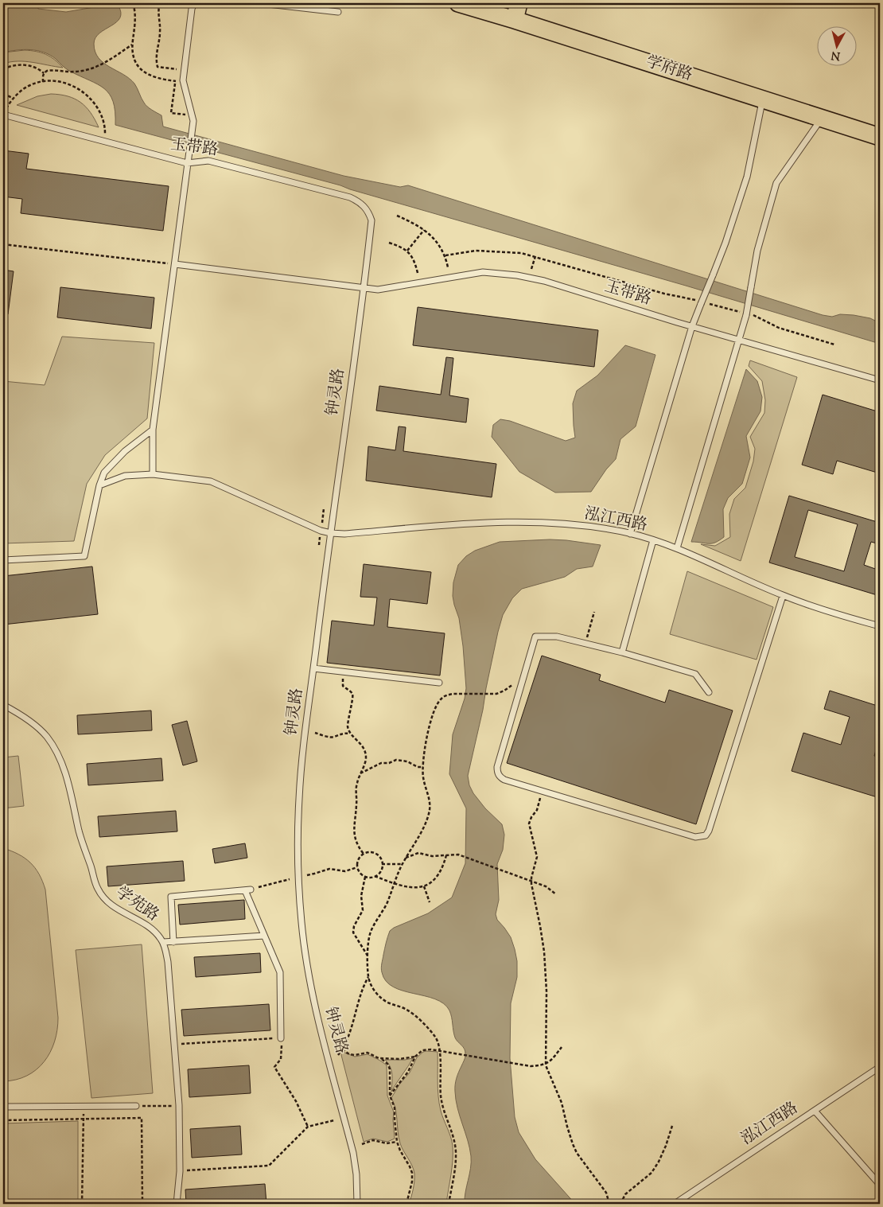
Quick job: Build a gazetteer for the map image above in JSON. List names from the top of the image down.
{
  "streets": {
    "main road": ["学府路"],
    "lane": [
      "玉带路",
      "钟灵路",
      "泓江西路",
      "学苑路"
    ]
  },
  "crossings": [
    ["玉带路", "钟灵路"],
    ["钟灵路", "泓江西路"]
  ],
  "north": "bottom"
}
